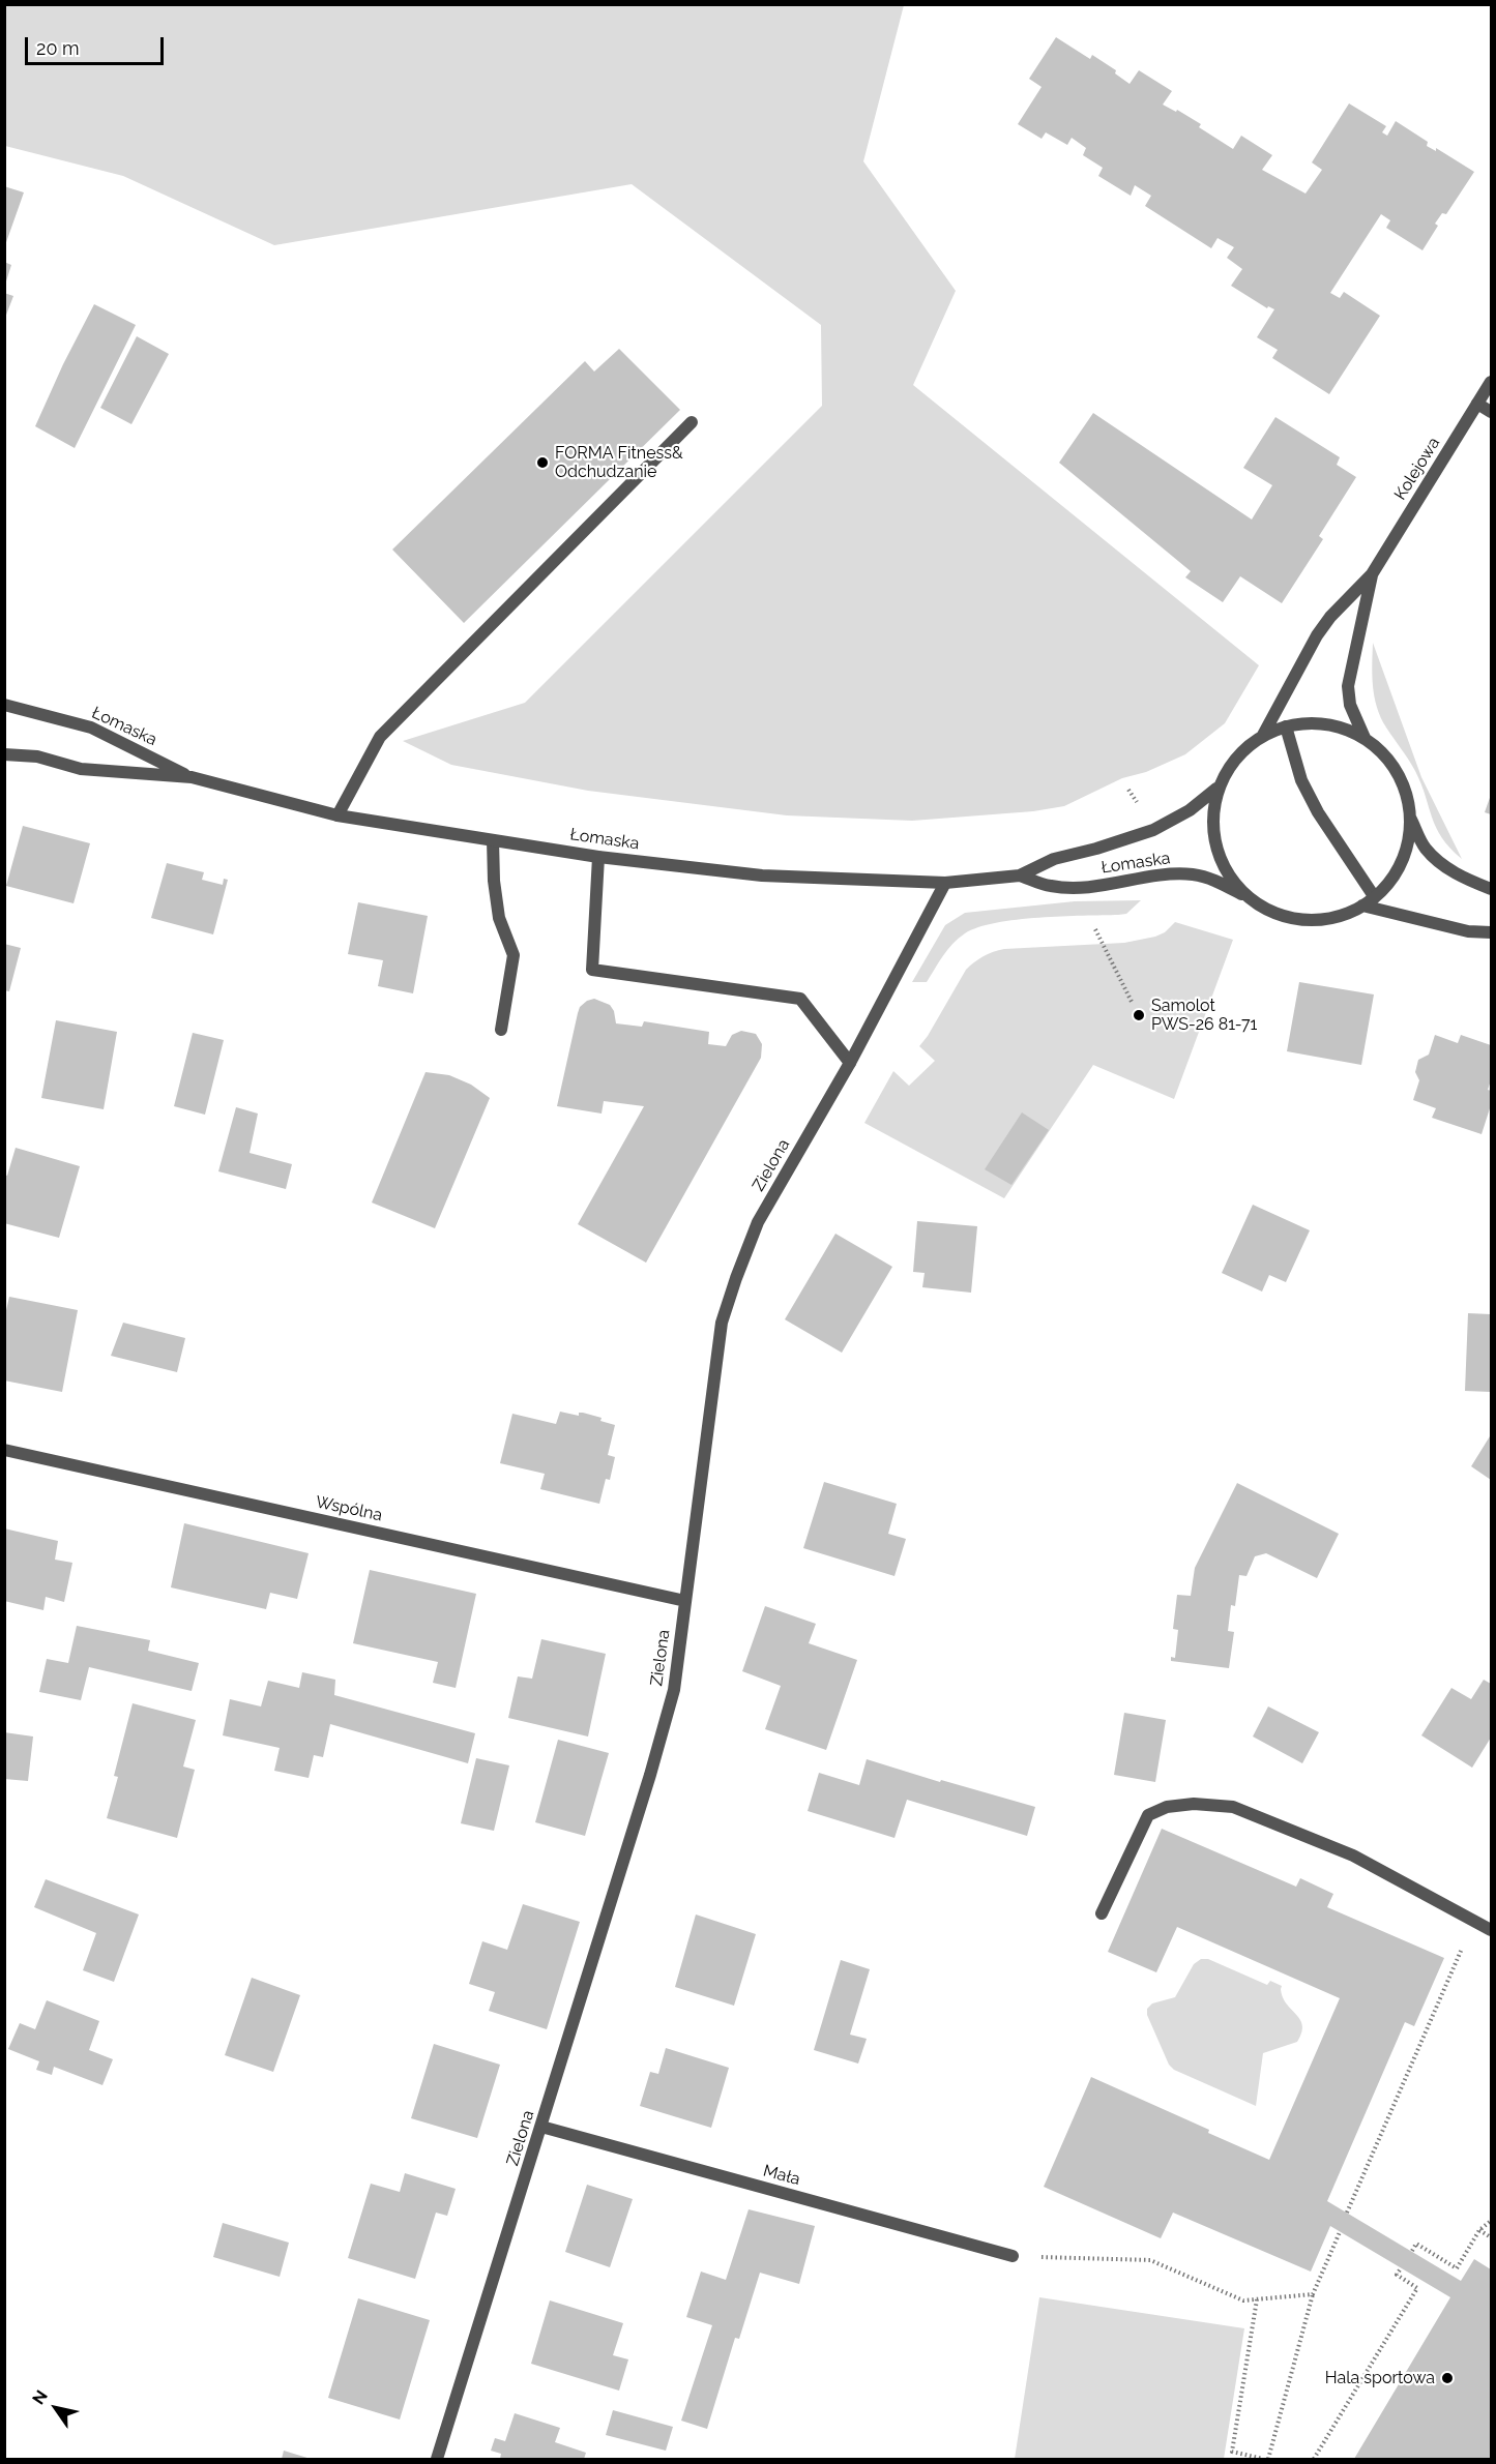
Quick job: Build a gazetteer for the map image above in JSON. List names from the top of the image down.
{
  "streets": {
    "street": [
      "Kolejowa",
      "Łomaska",
      "Zielona",
      "Wspólna",
      "Mała"
    ]
  },
  "crossings": [
    ["Kolejowa", "Łomaska"],
    ["Łomaska", "Zielona"],
    ["Zielona", "Wspólna"],
    ["Zielona", "Mała"]
  ],
  "places": ["FORMA Fitness& Odchudzanie", "Samolot PWS-26 81-71", "Hala sportowa"],
  "scale_bar": "20 m",
  "north": "top left"
}
